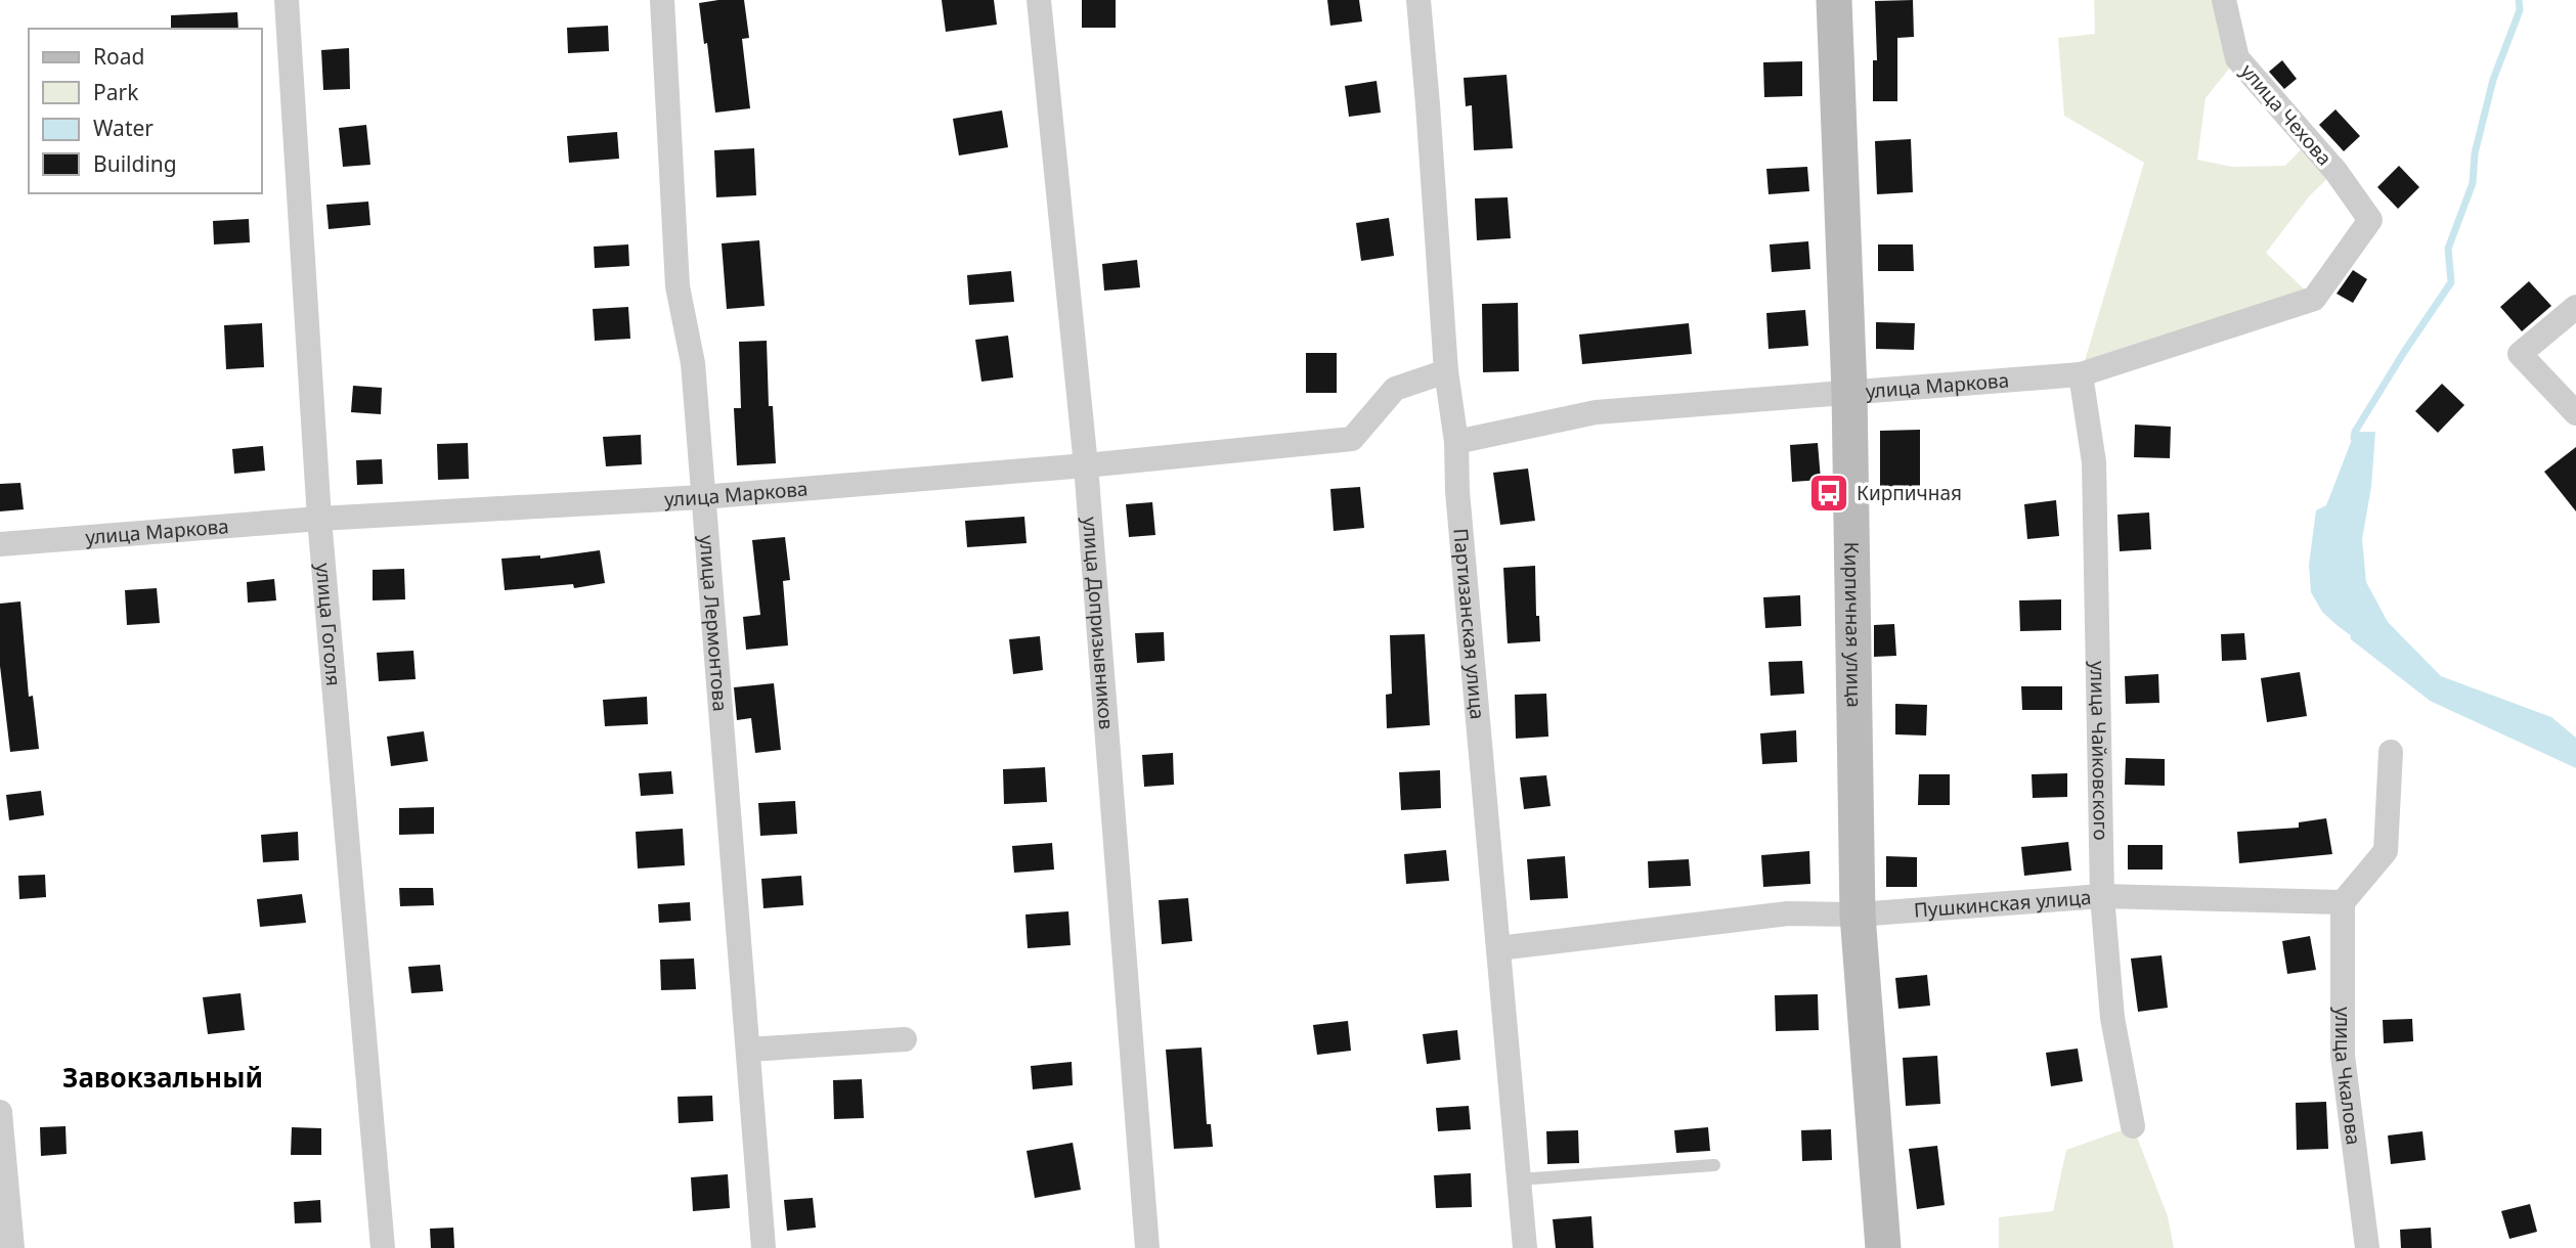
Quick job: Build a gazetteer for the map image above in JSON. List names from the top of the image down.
{
  "streets": {
    "street": [
      "улица Чехова",
      "улица Маркова",
      "улица Гоголя",
      "улица Лермонтова",
      "улица Допризывников",
      "Партизанская улица",
      "Кирпичная улица",
      "улица Чайковского",
      "Пушкинская улица",
      "улица Чкалова"
    ]
  },
  "crossings": [
    ["улица Чехова", "улица Маркова"],
    ["улица Маркова", "улица Гоголя"],
    ["улица Маркова", "улица Лермонтова"],
    ["улица Маркова", "улица Допризывников"],
    ["улица Маркова", "Партизанская улица"],
    ["улица Маркова", "Кирпичная улица"],
    ["улица Маркова", "улица Чайковского"],
    ["Партизанская улица", "Пушкинская улица"],
    ["Кирпичная улица", "Пушкинская улица"],
    ["улица Чайковского", "Пушкинская улица"],
    ["Пушкинская улица", "улица Чкалова"]
  ],
  "districts": ["Завокзальный"],
  "places": {
    "bus stop": ["Кирпичная"]
  },
  "legend": [
    "Road",
    "Park",
    "Water",
    "Building"
  ]
}
